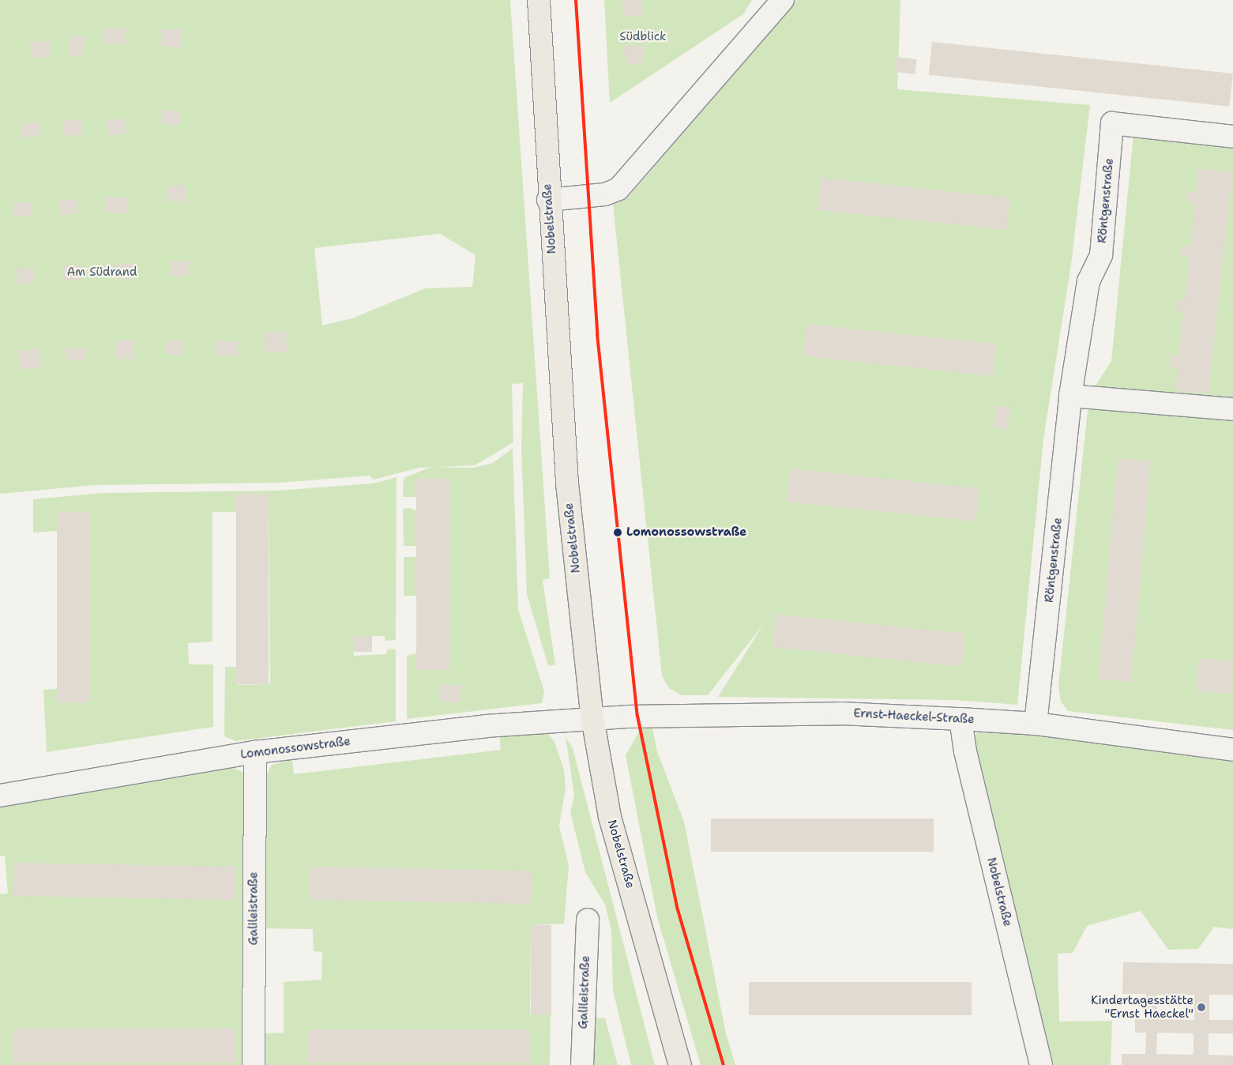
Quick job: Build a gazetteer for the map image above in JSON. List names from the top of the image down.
{
  "streets": {
    "main road": ["Nobelstraße"],
    "street": [
      "Röntgenstraße",
      "Ernst-Haeckel-Straße",
      "Lomonossowstraße",
      "Galileistraße"
    ]
  },
  "crossings": [
    ["Röntgenstraße", "Ernst-Haeckel-Straße"],
    ["Nobelstraße", "Ernst-Haeckel-Straße"],
    ["Nobelstraße", "Lomonossowstraße"],
    ["Ernst-Haeckel-Straße", "Lomonossowstraße"],
    ["Lomonossowstraße", "Galileistraße"]
  ],
  "parks": ["Südblick", "Am Südrand"],
  "places": ["Lomonossowstraße", "Kindertagesstätte \"Ernst Haeckel\""]
}
